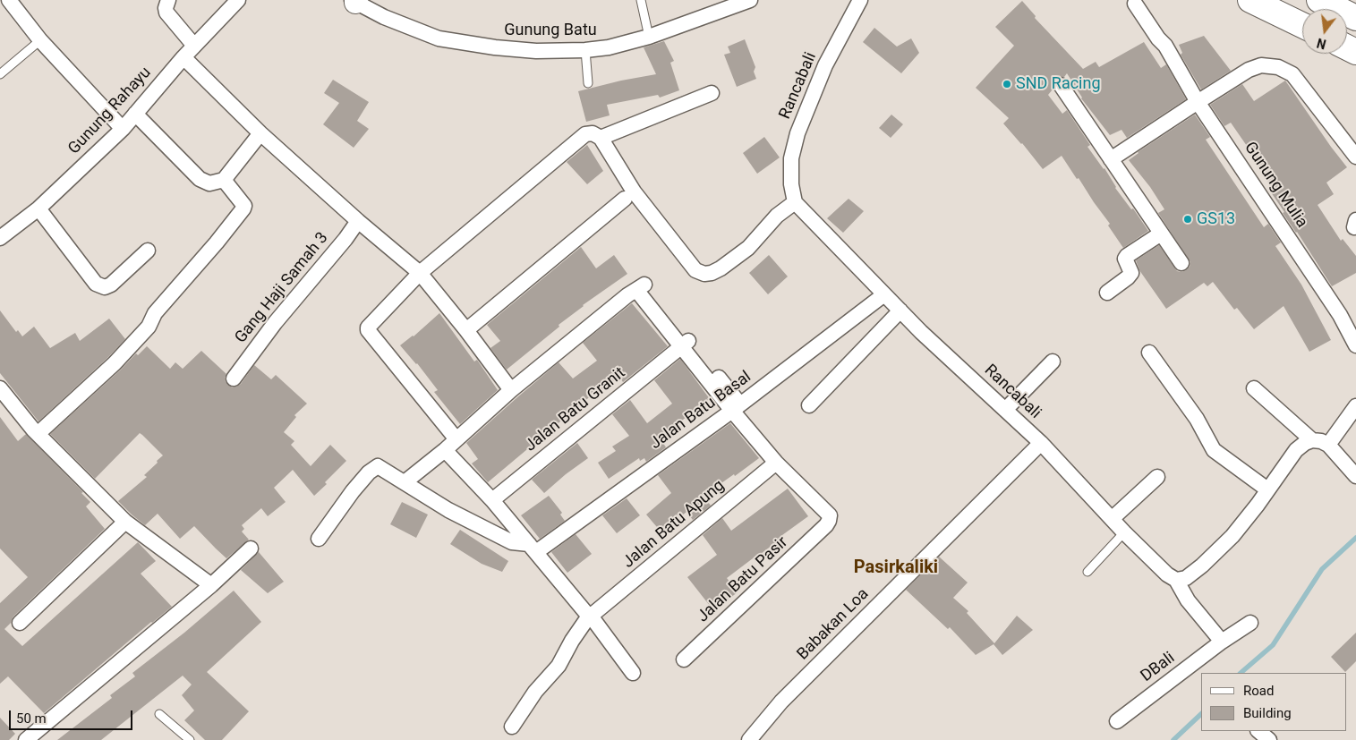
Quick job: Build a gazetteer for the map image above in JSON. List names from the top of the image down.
{
  "streets": {
    "street": [
      "Gunung Batu",
      "Rancabali",
      "Gunung Rahayu",
      "Gunung Mulia",
      "Gang Haji Samah 3",
      "Jalan Batu Granit",
      "Jalan Batu Basal",
      "Jalan Batu Apung",
      "Jalan Batu Pasir",
      "Babakan Loa",
      "DBali"
    ]
  },
  "crossings": [
    ["Rancabali", "Jalan Batu Basal"],
    ["Rancabali", "Babakan Loa"],
    ["Jalan Batu Apung", "Jalan Batu Pasir"]
  ],
  "districts": ["Pasirkaliki"],
  "places": ["SND Racing", "GS13"],
  "legend": ["Road", "Building"],
  "scale_bar": "50 m",
  "north": "bottom"
}
